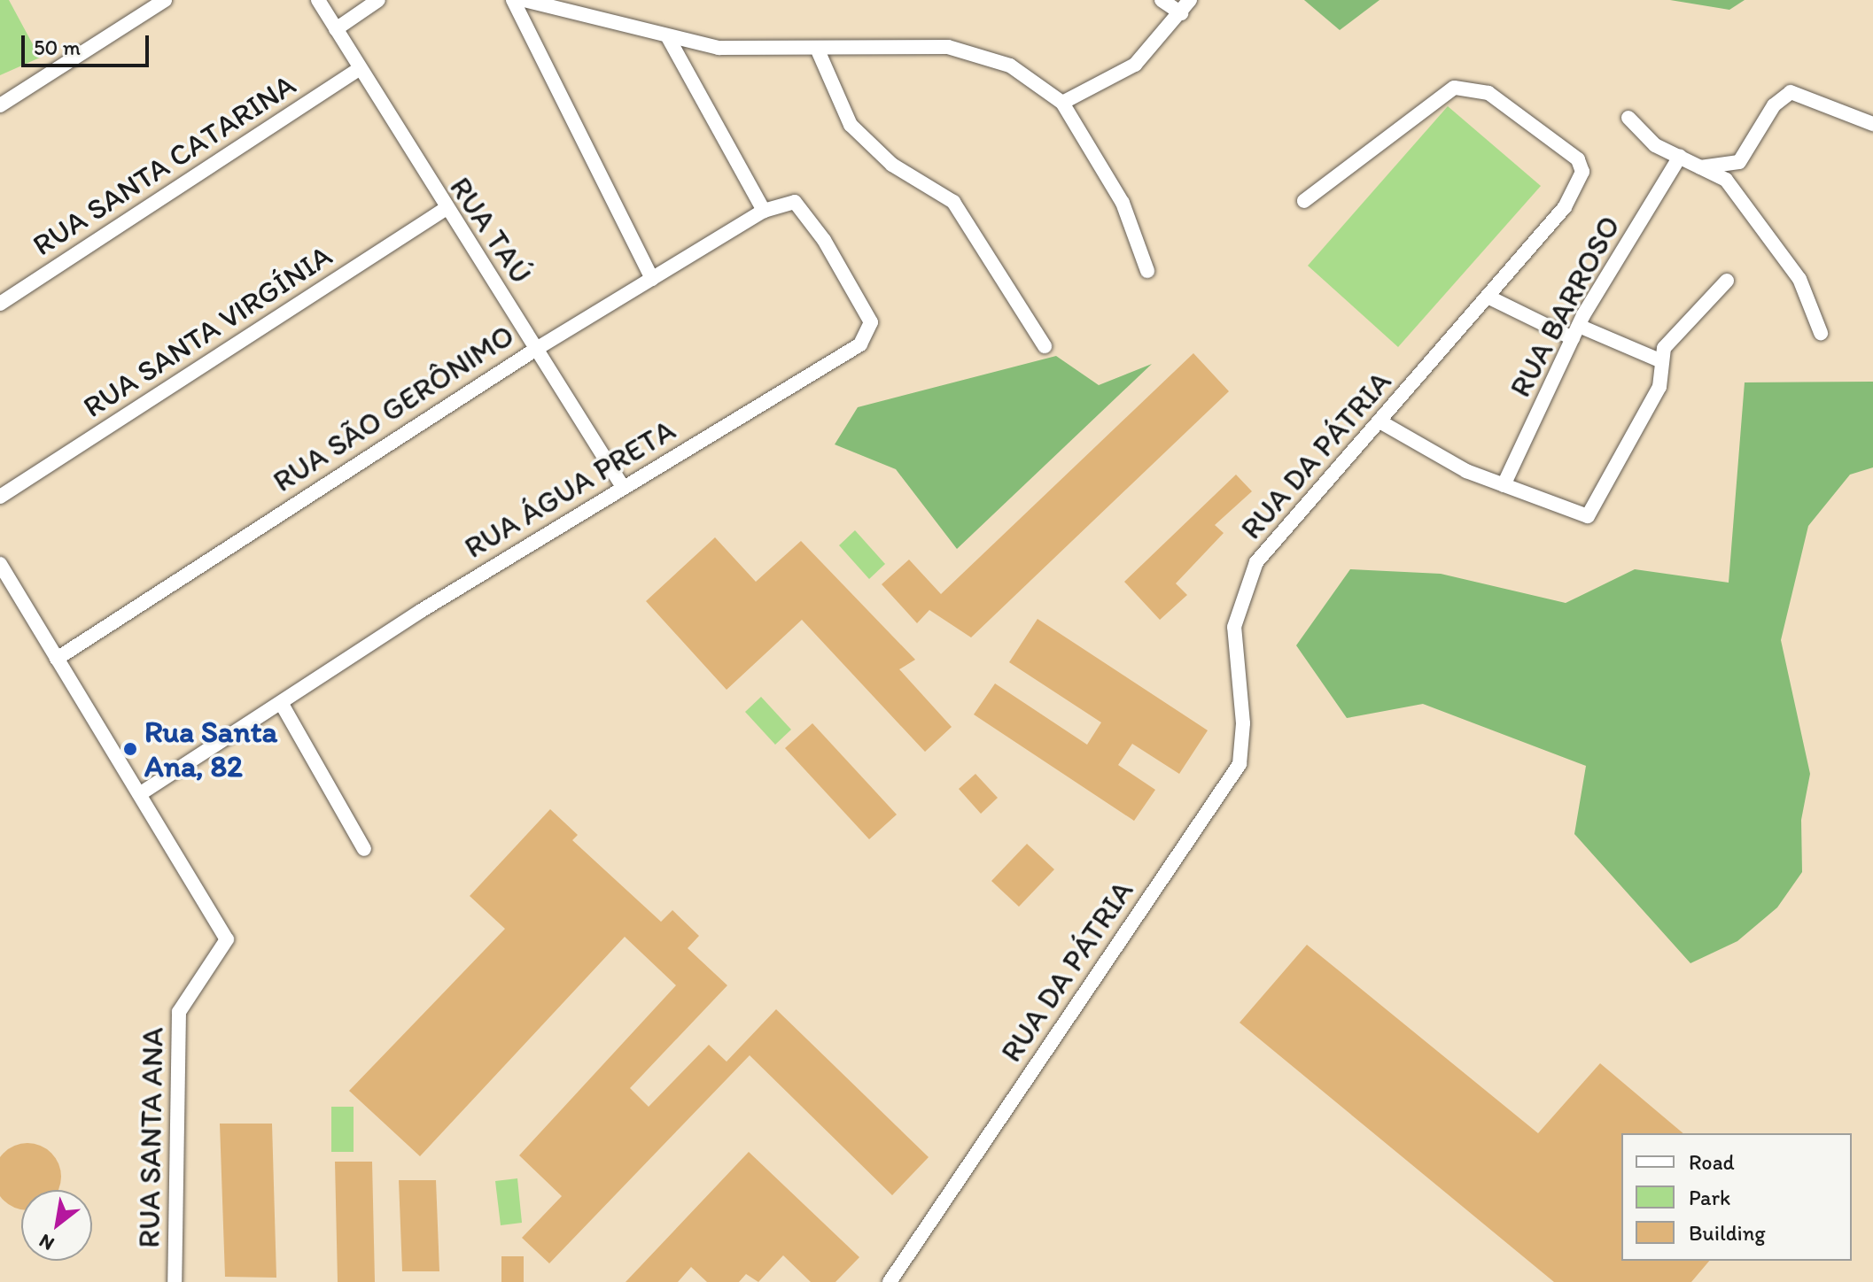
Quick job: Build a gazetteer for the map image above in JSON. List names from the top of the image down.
{
  "streets": {
    "street": [
      "RUA SANTA CATARINA",
      "RUA TAÚ",
      "RUA BARROSO",
      "RUA SANTA VIRGÍNIA",
      "RUA SÃO GERÔNIMO",
      "RUA DA PÁTRIA",
      "RUA ÁGUA PRETA",
      "RUA SANTA ANA"
    ]
  },
  "crossings": [
    ["RUA SANTA CATARINA", "RUA TAÚ"],
    ["RUA TAÚ", "RUA SANTA VIRGÍNIA"],
    ["RUA TAÚ", "RUA SÃO GERÔNIMO"],
    ["RUA TAÚ", "RUA ÁGUA PRETA"],
    ["RUA SÃO GERÔNIMO", "RUA ÁGUA PRETA"],
    ["RUA SÃO GERÔNIMO", "RUA SANTA ANA"],
    ["RUA ÁGUA PRETA", "RUA SANTA ANA"]
  ],
  "places": ["Rua Santa Ana, 82"],
  "legend": ["Road", "Park", "Building"],
  "scale_bar": "50 m",
  "north": "bottom left"
}
